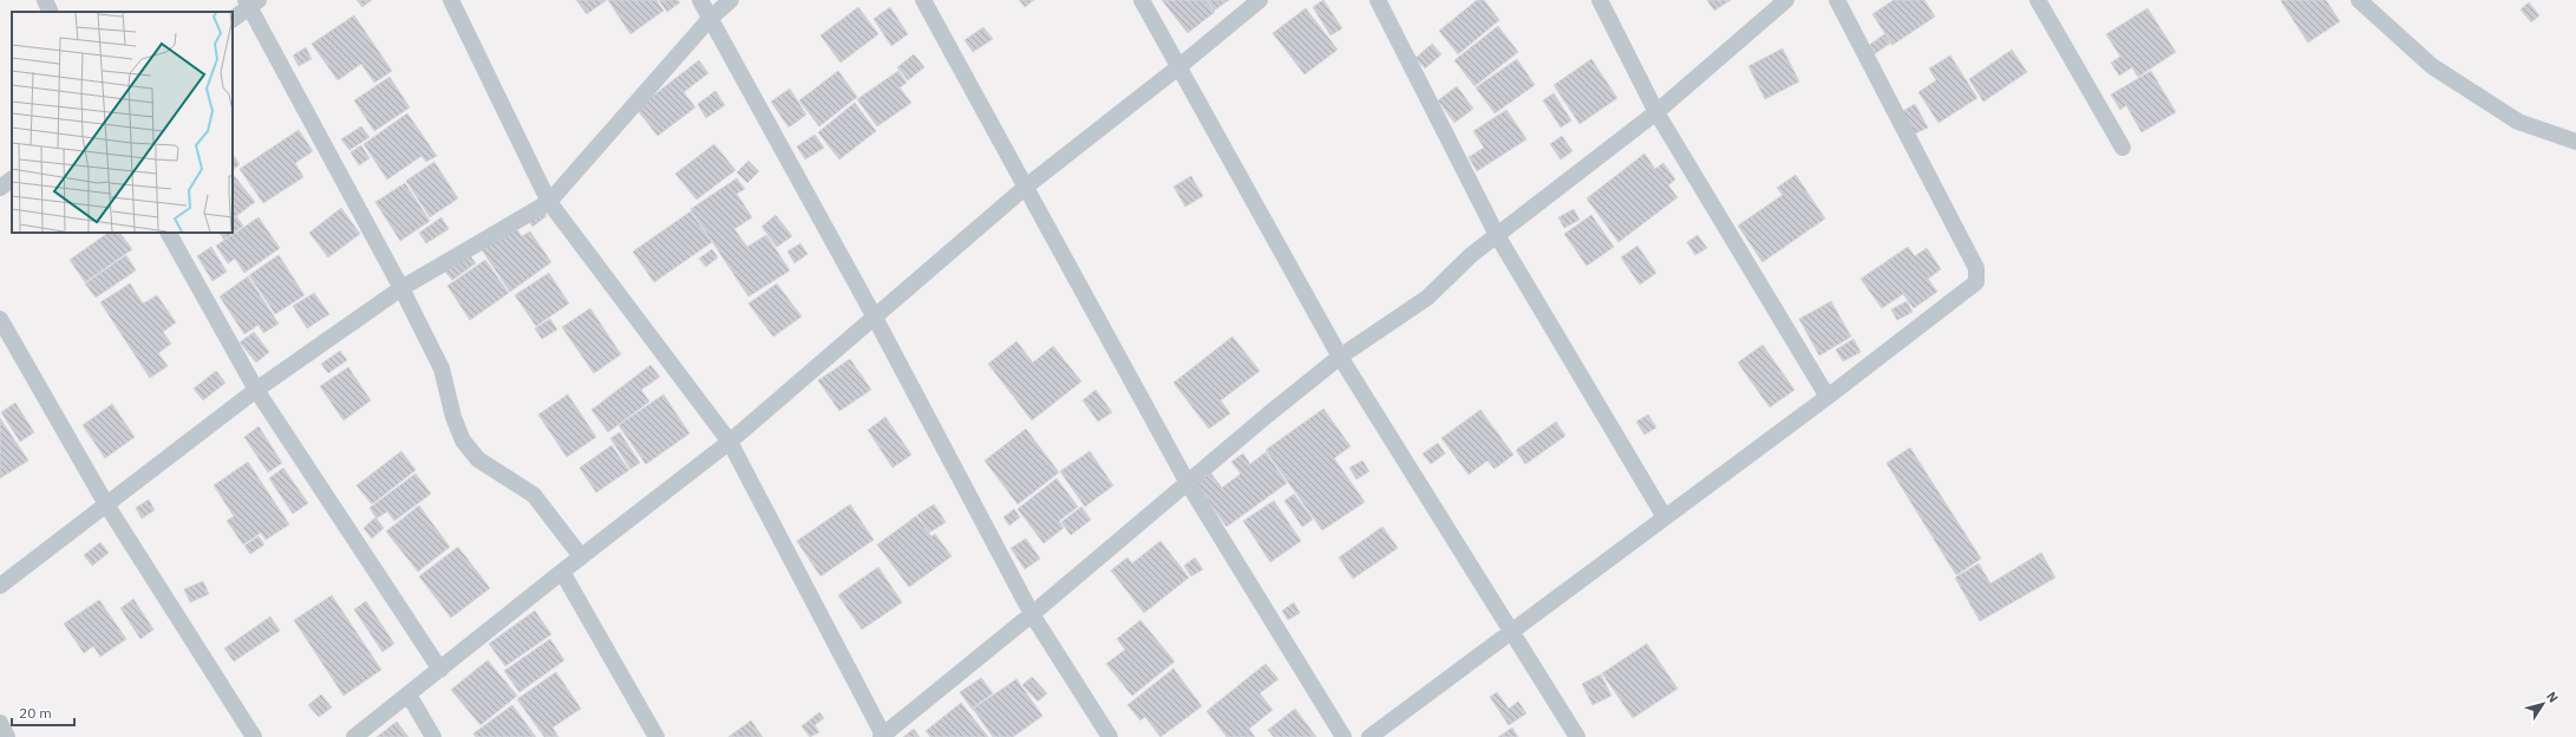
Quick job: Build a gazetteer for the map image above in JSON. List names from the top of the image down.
{
  "scale_bar": "20 m",
  "north": "top right"
}
